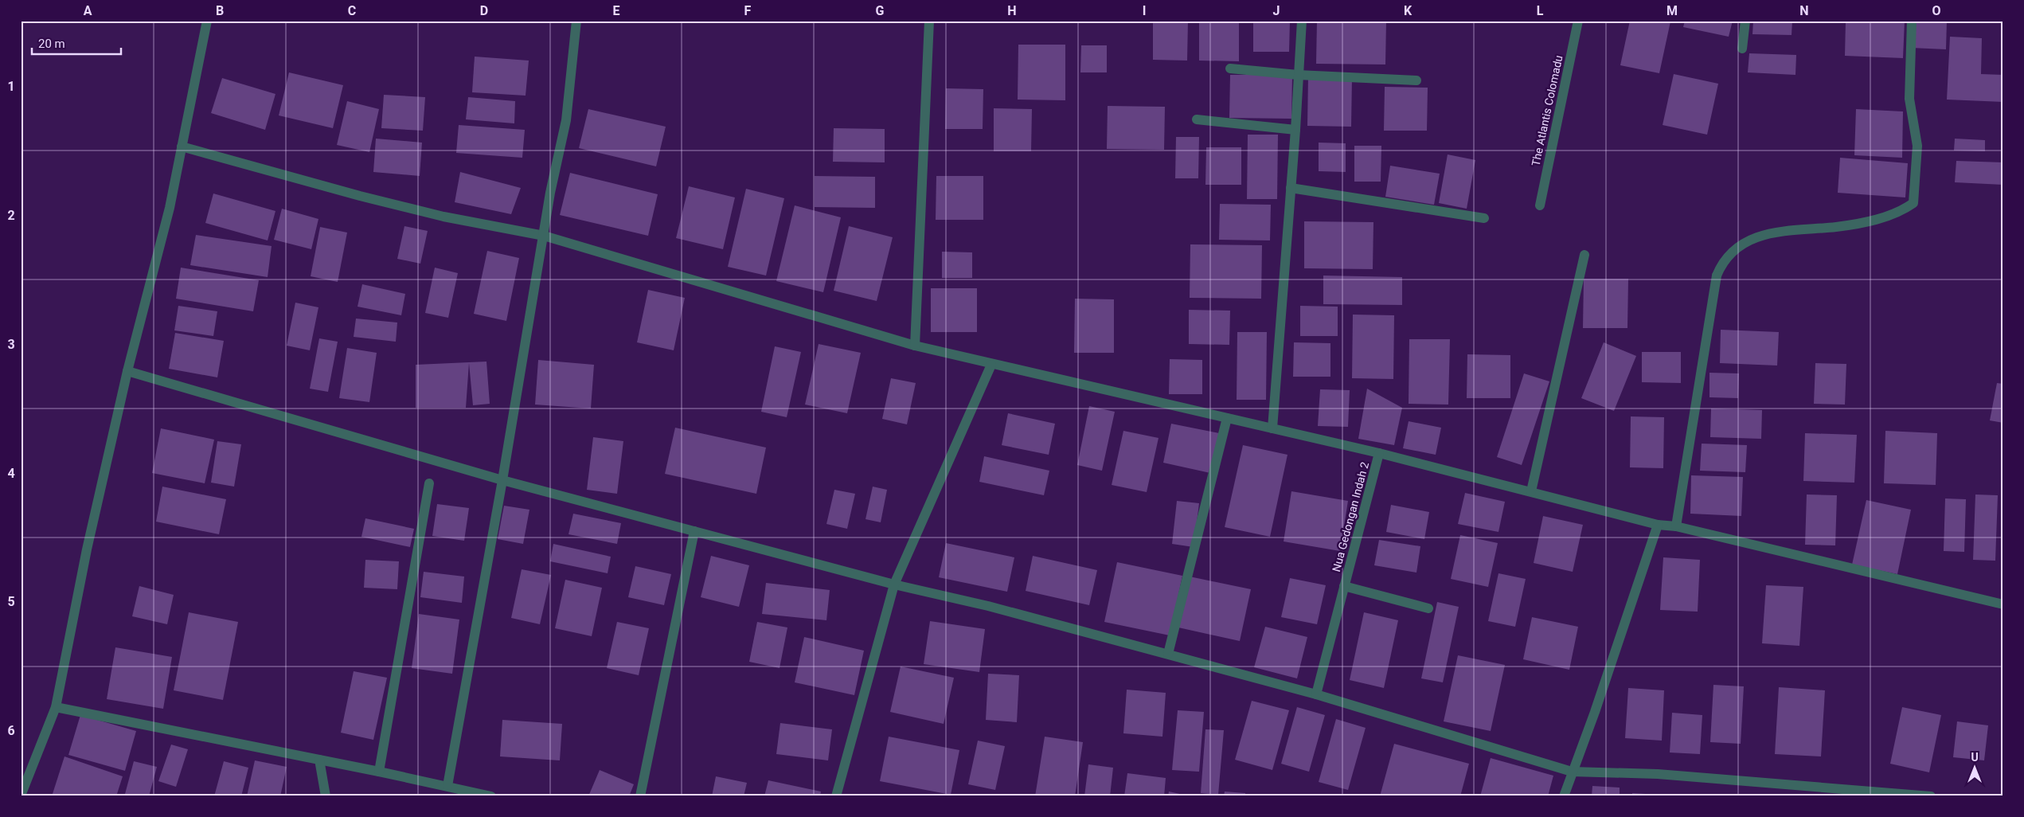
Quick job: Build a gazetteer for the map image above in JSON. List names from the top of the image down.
{
  "streets": {
    "street": ["The Atlantis Colomadu", "Nua Gedongan Indah 2"]
  },
  "scale_bar": "20 m",
  "north": "top",
  "grid": {
    "columns": [
      "A",
      "B",
      "C",
      "D",
      "E",
      "F",
      "G",
      "H",
      "I",
      "J",
      "K",
      "L",
      "M",
      "N",
      "O"
    ],
    "rows": [
      "1",
      "2",
      "3",
      "4",
      "5",
      "6"
    ]
  }
}
